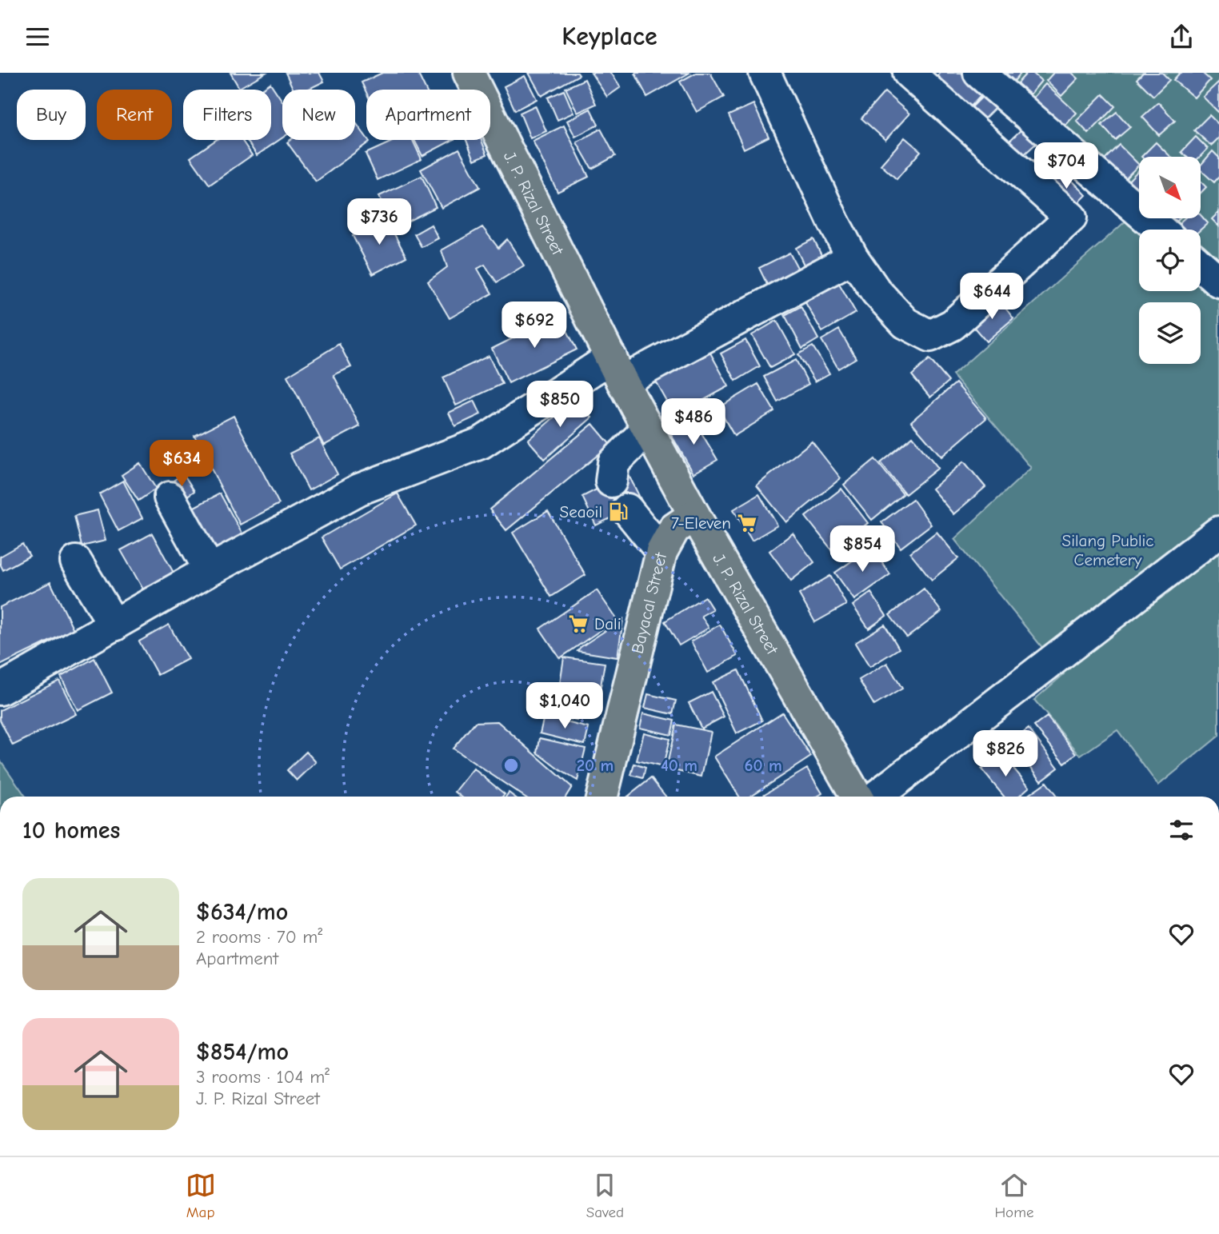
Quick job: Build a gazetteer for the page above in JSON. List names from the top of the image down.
{
  "streets": {
    "main road": ["J. P. Rizal Street", "Bayacal Street"]
  },
  "crossings": [
    ["J. P. Rizal Street", "Bayacal Street"]
  ],
  "parks": ["Silang Public Cemetery"],
  "places": {
    "fuel station": ["Seaoil"],
    "supermarket": ["7-Eleven", "Dali"]
  },
  "north": "bottom right",
  "page": {
    "header": "Keyplace",
    "chip": [
      "Buy",
      "Rent",
      "Filters",
      "New",
      "Apartment"
    ],
    "price": [
      "$704",
      "$736",
      "$644",
      "$692",
      "$850",
      "$486",
      "$634",
      "$854",
      "$1,040",
      "$826"
    ],
    "heading": "10 homes",
    "list": [
      {
        "name": "$634/mo",
        "note": "2 rooms · 70 m² · Apartment"
      },
      {
        "name": "$854/mo",
        "note": "3 rooms · 104 m² · J. P. Rizal Street"
      }
    ],
    "tabs": ["Map", "Saved", "Home"]
  },
  "rings": ["20 m", "40 m", "60 m"]
}
